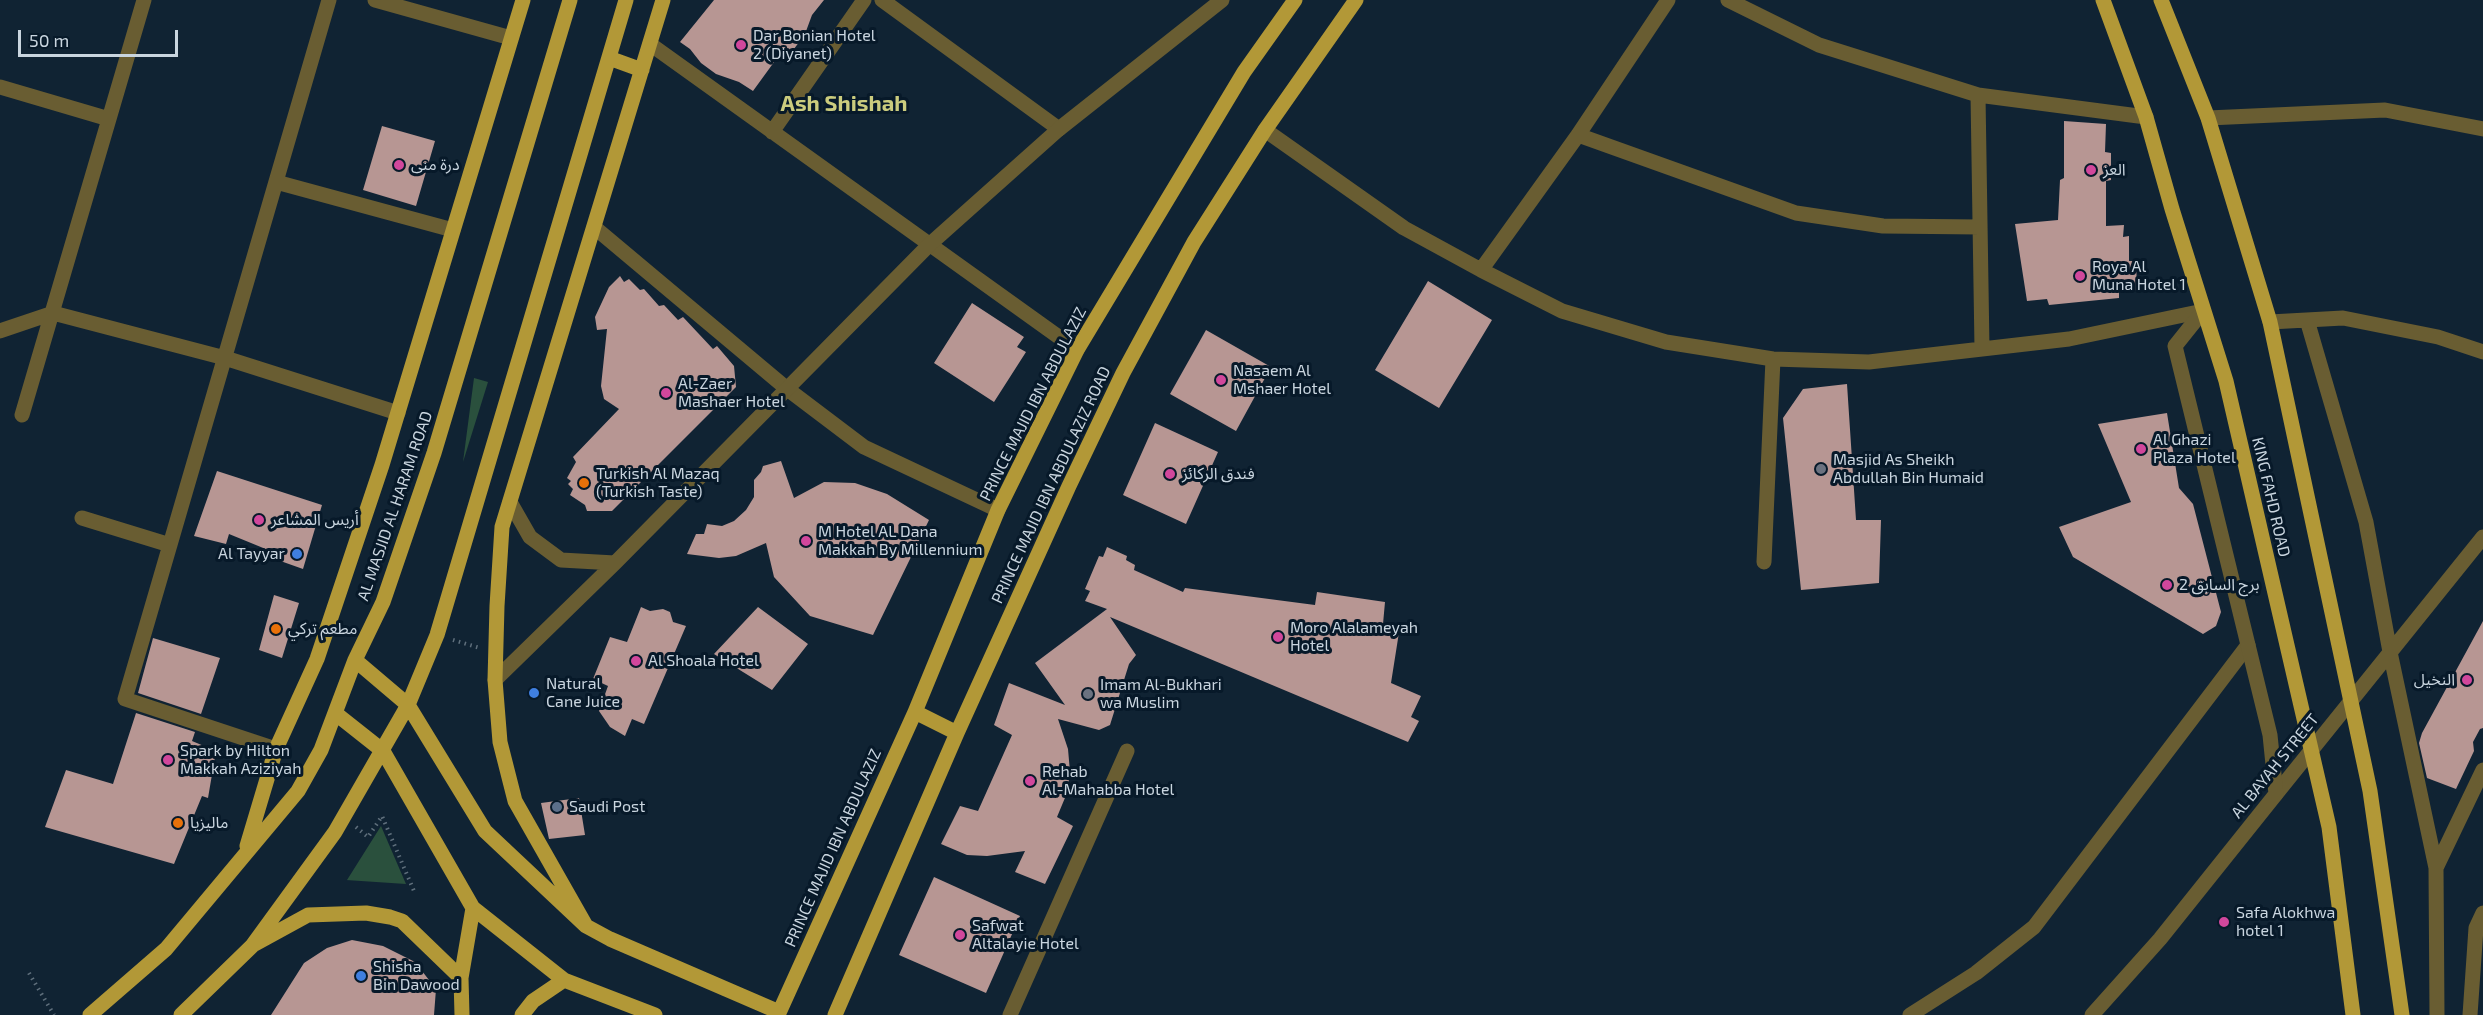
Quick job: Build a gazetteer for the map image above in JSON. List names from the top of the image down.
{
  "streets": {
    "main road": [
      "PRINCE MAJID IBN ABDULAZIZ",
      "PRINCE MAJID IBN ABDULAZIZ ROAD",
      "KING FAHD ROAD",
      "AL MASJID AL HARAM ROAD"
    ],
    "street": ["AL BAYAH STREET"]
  },
  "districts": ["Ash Shishah"],
  "places": [
    "Dar Bonian Hotel 2 (Diyanet)",
    "درة منى",
    "العز",
    "Roya Al Muna Hotel 1",
    "Nasaem Al Mshaer Hotel",
    "Al-Zaer Mashaer Hotel",
    "Al Ghazi Plaza Hotel",
    "Masjid As Sheikh Abdullah Bin Humaid",
    "فندق الركائز",
    "Turkish Al Mazaq (Turkish Taste)",
    "أريس المشاعر",
    "M Hotel AL Dana Makkah By Millennium",
    "Al Tayyar",
    "برج السابق 2",
    "مطعم تركي",
    "Moro Alalameyah Hotel",
    "Al Shoala Hotel",
    "النخيل",
    "Natural Cane Juice",
    "Imam Al-Bukhari wa Muslim",
    "Spark by Hilton Makkah Aziziyah",
    "Rehab Al-Mahabba Hotel",
    "Saudi Post",
    "ماليزيا",
    "Safa Alokhwa hotel 1",
    "Safwat Altalayie Hotel",
    "Shisha Bin Dawood"
  ],
  "scale_bar": "50 m"
}
